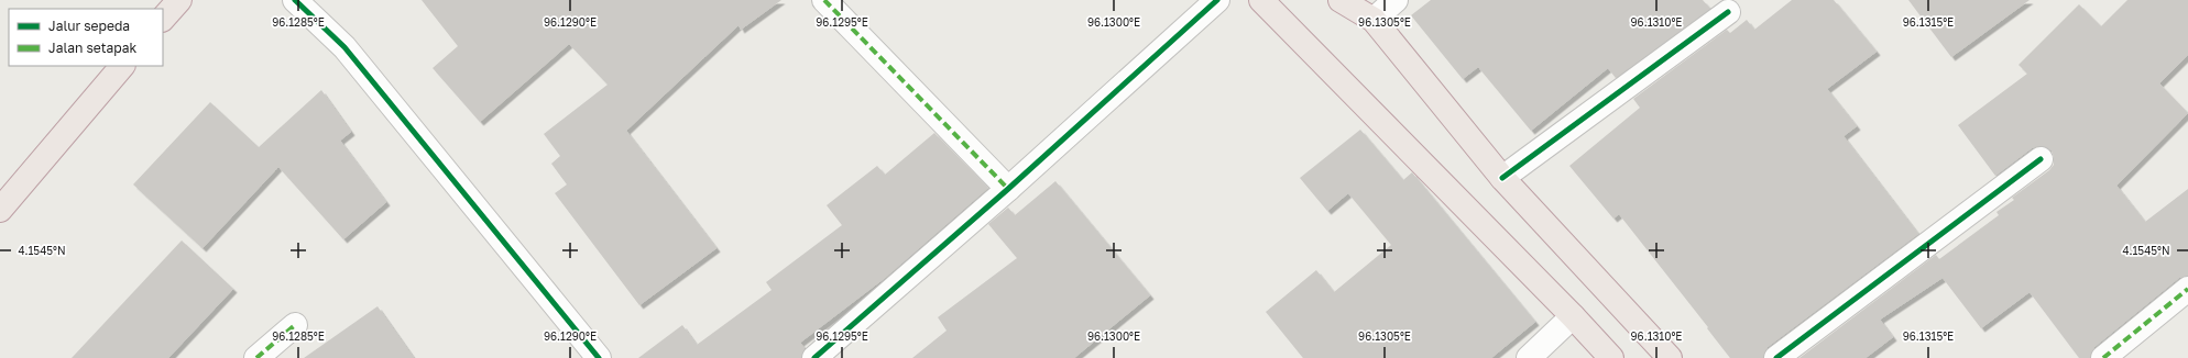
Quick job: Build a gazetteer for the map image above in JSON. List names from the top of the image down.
{
  "legend": ["Jalur sepeda", "Jalan setapak"],
  "coordinates": [
    "96.1285°E",
    "96.1290°E",
    "96.1295°E",
    "96.1300°E",
    "96.1305°E",
    "96.1310°E",
    "96.1315°E",
    "4.1545°N"
  ]
}
